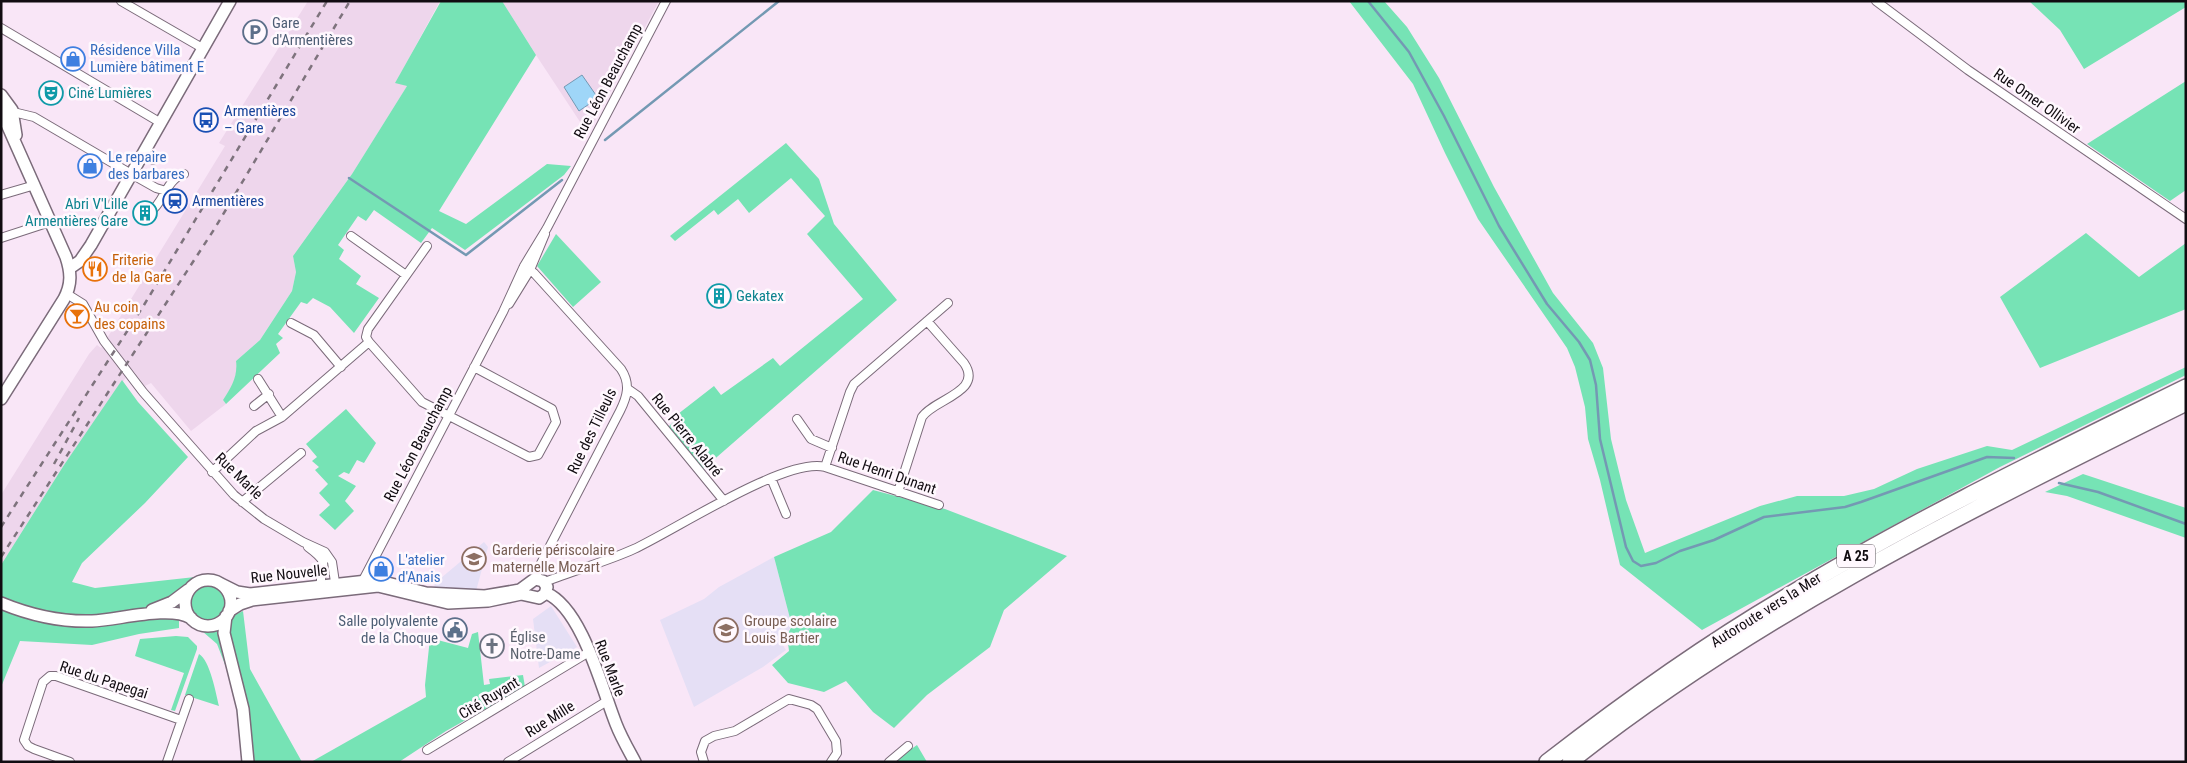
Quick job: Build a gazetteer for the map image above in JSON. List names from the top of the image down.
{
  "streets": {
    "highway": ["A 25", "Autoroute vers la Mer"],
    "main road": ["Rue Marle", "Rue Nouvelle"],
    "street": [
      "Rue Léon Beauchamp",
      "Rue Omer Ollivier",
      "Rue des Tilleuls",
      "Rue Pierre Alabré",
      "Rue Henri Dunant",
      "Rue du Papegai",
      "Cité Ruyant",
      "Rue Mille"
    ]
  },
  "crossings": [
    ["Rue Léon Beauchamp", "Rue des Tilleuls"],
    ["Rue Léon Beauchamp", "Rue Nouvelle"],
    ["Rue des Tilleuls", "Rue Pierre Alabré"],
    ["Rue des Tilleuls", "Rue Henri Dunant"],
    ["Rue des Tilleuls", "Rue Marle"],
    ["Rue Pierre Alabré", "Rue Henri Dunant"],
    ["Rue Henri Dunant", "Rue Marle"],
    ["Rue Marle", "Rue Nouvelle"],
    ["Rue Marle", "Cité Ruyant"],
    ["Rue Marle", "Rue Mille"]
  ],
  "places": {
    "parking": ["Gare d'Armentières"],
    "shop": ["Résidence Villa Lumière bâtiment E", "Le repaire des barbares", "L'atelier d'Anais"],
    "theatre": ["Ciné Lumières"],
    "bus stop": ["Armentières – Gare"],
    "station": ["Armentières"],
    "building": ["Abri V'Lille Armentières Gare", "Gekatex"],
    "restaurant": ["Friterie de la Gare"],
    "bar": ["Au coin des copains"],
    "school or university": ["Garderie périscolaire maternelle Mozart", "Groupe scolaire Louis Bartier"],
    "public building": ["Salle polyvalente de la Choque"],
    "church": ["Église Notre-Dame"]
  }
}
